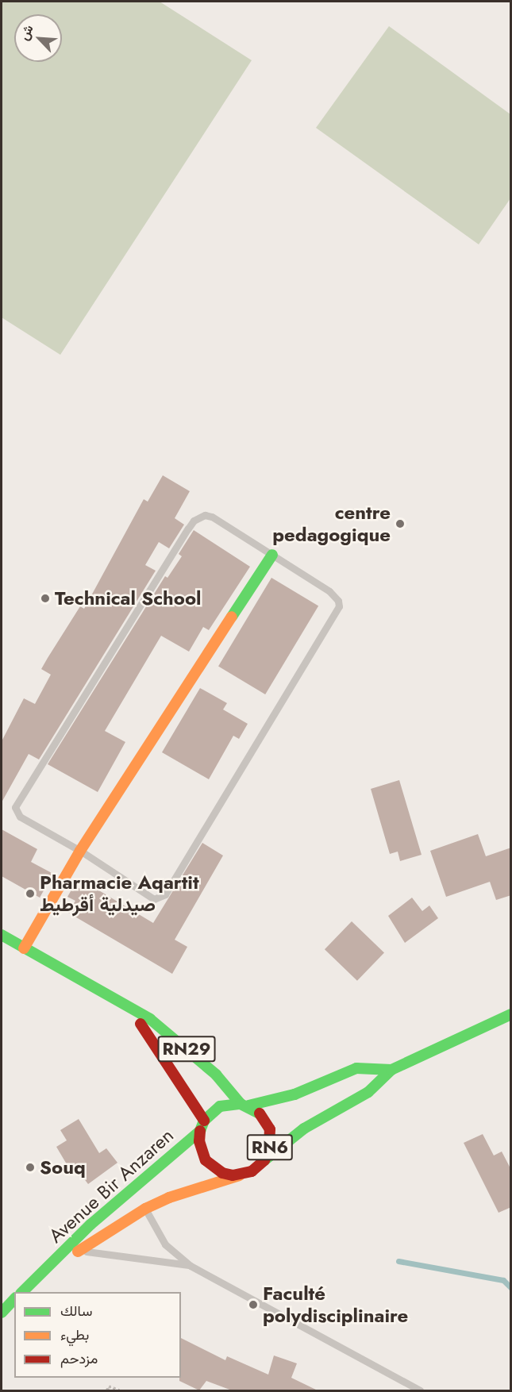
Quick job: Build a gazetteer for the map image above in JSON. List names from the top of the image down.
{
  "streets": {
    "main road": ["RN29", "RN6", "Avenue Bir Anzaren"]
  },
  "crossings": [
    ["RN29", "RN6"],
    ["RN29", "Avenue Bir Anzaren"],
    ["RN6", "Avenue Bir Anzaren"]
  ],
  "places": [
    "centre pedagogique",
    "Technical School",
    "Pharmacie Aqartit صيدلية أقرطيط",
    "Souq",
    "Faculté polydisciplinaire"
  ],
  "legend": ["سالك", "بطيء", "مزدحم"],
  "north": "top left"
}
